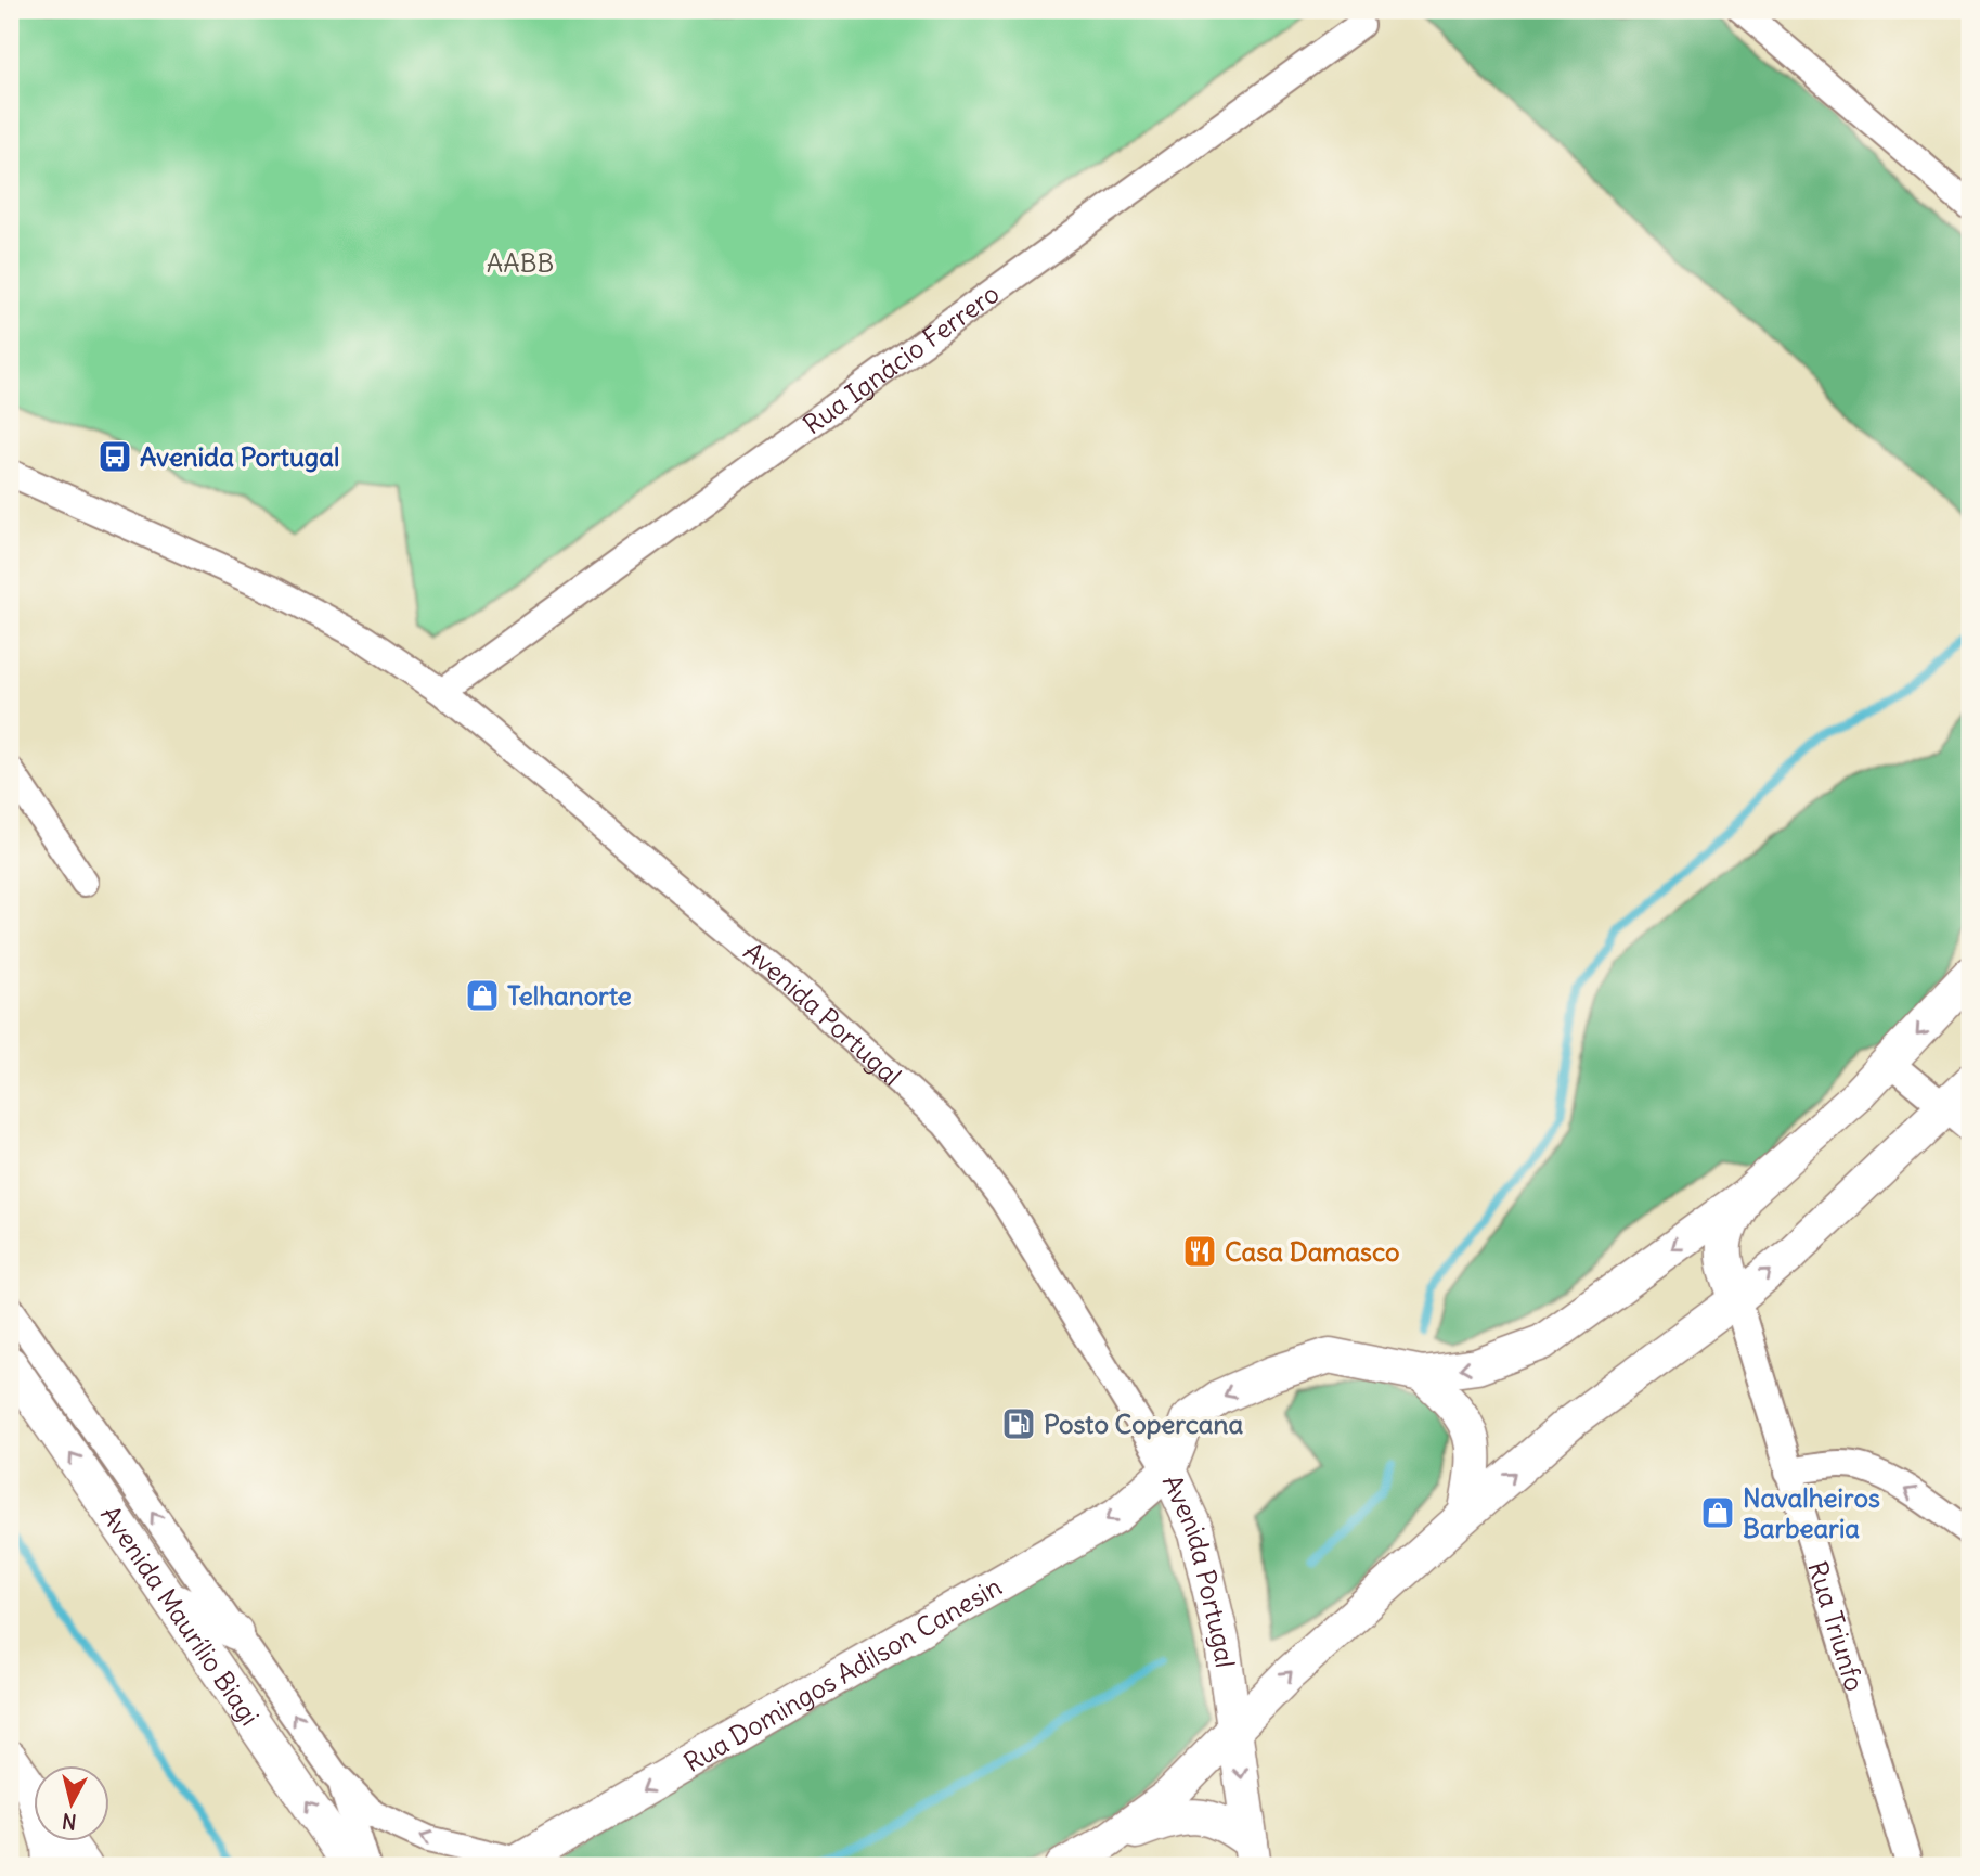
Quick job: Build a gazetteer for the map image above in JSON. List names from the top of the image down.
{
  "streets": {
    "main road": ["Avenida Portugal", "Avenida Maurílio Biagi", "Rua Domingos Adilson Canesin"],
    "street": ["Rua Ignácio Ferrero", "Rua Triunfo"]
  },
  "crossings": [
    ["Rua Ignácio Ferrero", "Avenida Portugal"],
    ["Avenida Portugal", "Rua Domingos Adilson Canesin"],
    ["Avenida Maurílio Biagi", "Rua Domingos Adilson Canesin"]
  ],
  "one_way": ["Avenida Maurílio Biagi"],
  "parks": ["AABB"],
  "places": {
    "bus stop": ["Avenida Portugal"],
    "shop": ["Telhanorte", "Navalheiros Barbearia"],
    "restaurant": ["Casa Damasco"],
    "fuel station": ["Posto Copercana"]
  },
  "north": "bottom"
}
